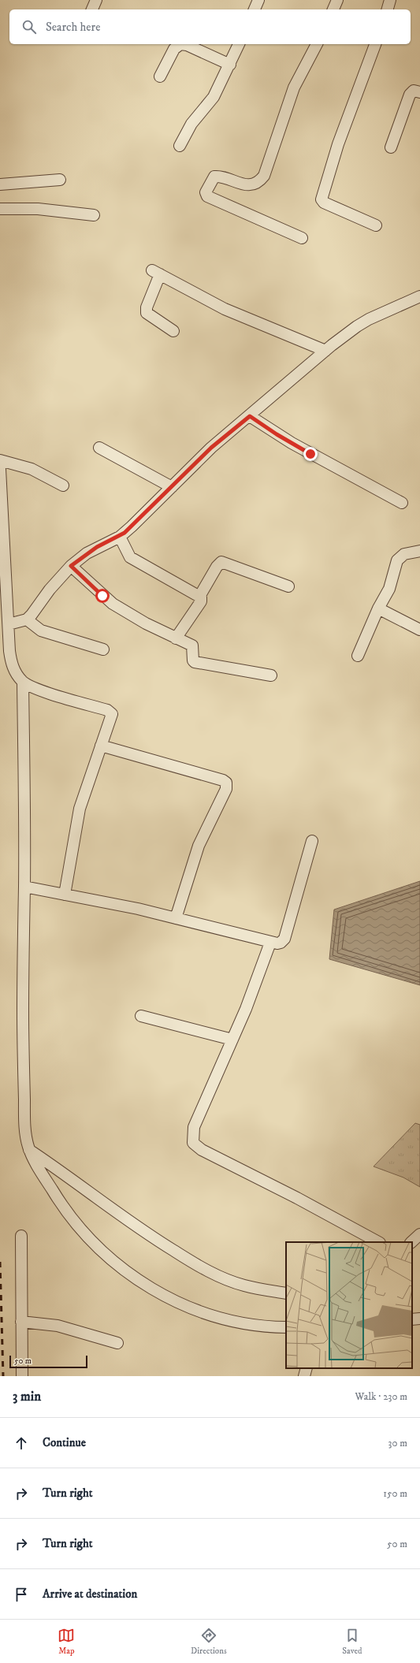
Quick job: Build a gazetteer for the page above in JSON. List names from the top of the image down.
{
  "scale_bar": "50 m",
  "page": {
    "search": "Search here",
    "scale": "50 m",
    "heading": ["3 min", "Walk · 230 m"],
    "list": [
      ["Continue", "30 m"],
      ["Turn right", "150 m"],
      ["Turn right", "50 m"],
      "Arrive at destination"
    ],
    "nav": ["Map", "Directions", "Saved"]
  }
}
